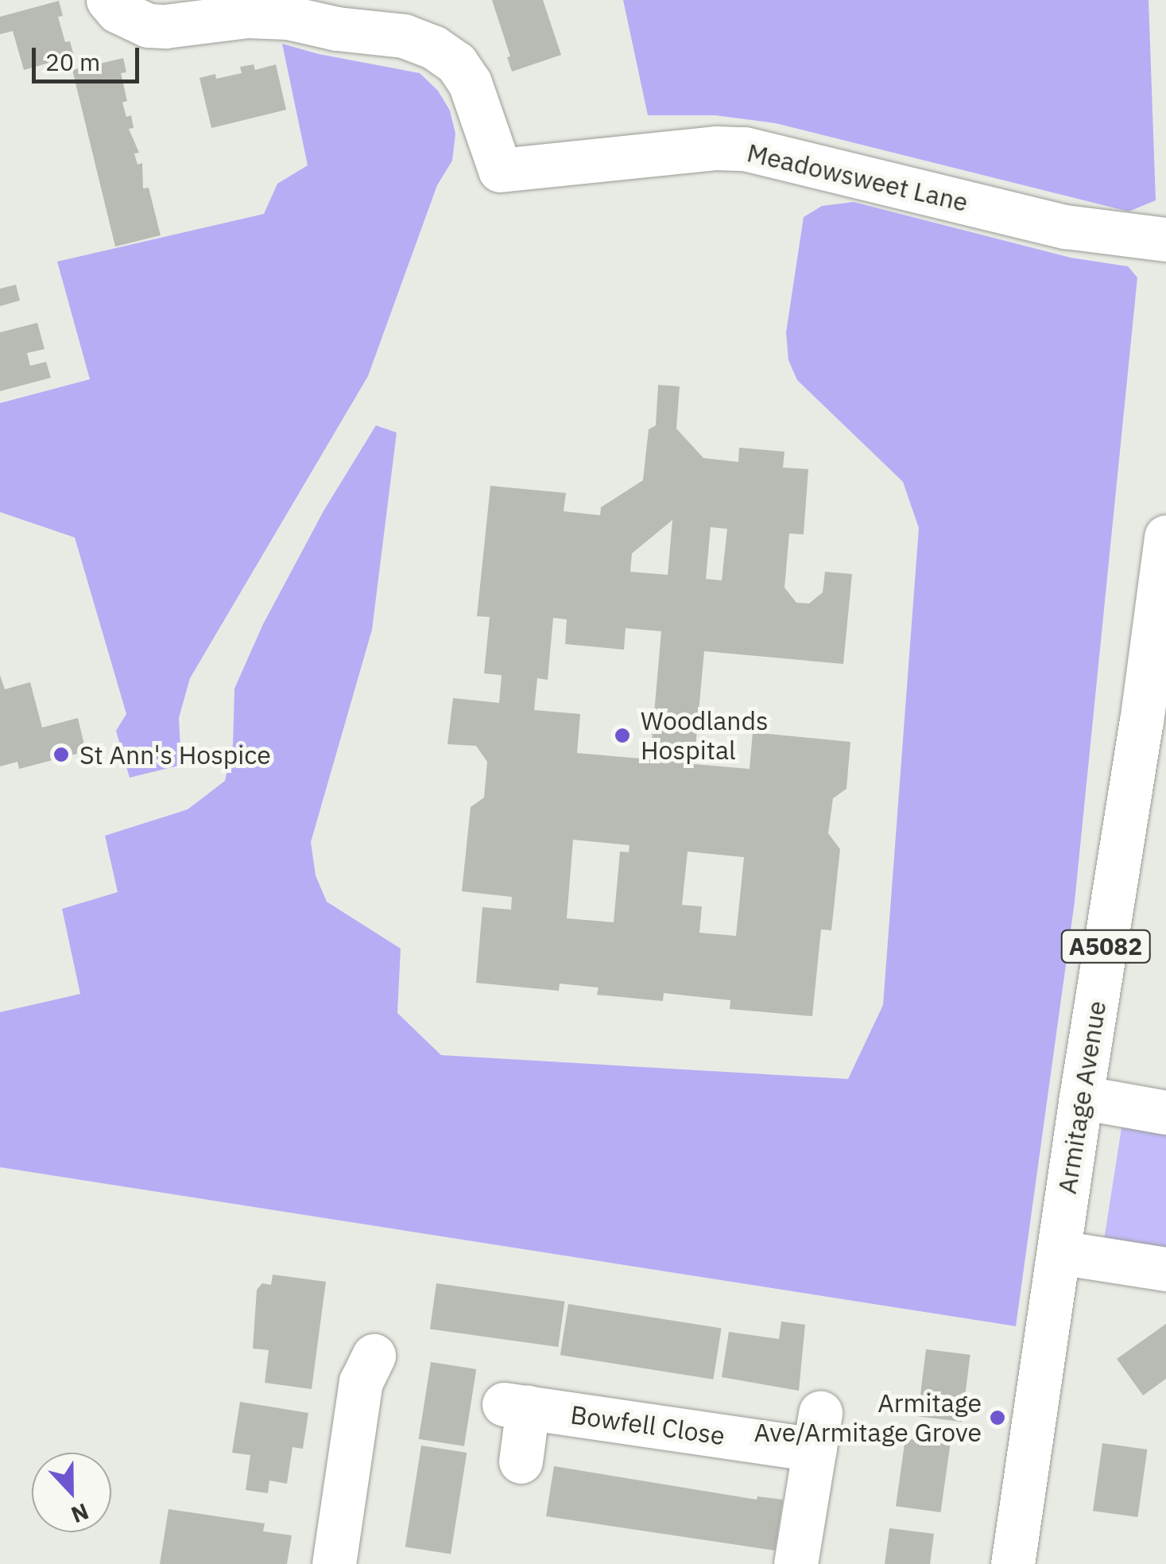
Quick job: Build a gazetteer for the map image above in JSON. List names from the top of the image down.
{
  "streets": {
    "street": [
      "Meadowsweet Lane",
      "A5082",
      "Armitage Avenue",
      "Bowfell Close"
    ]
  },
  "places": ["Woodlands Hospital", "St Ann's Hospice", "Armitage Ave/Armitage Grove"],
  "scale_bar": "20 m",
  "north": "bottom"
}
